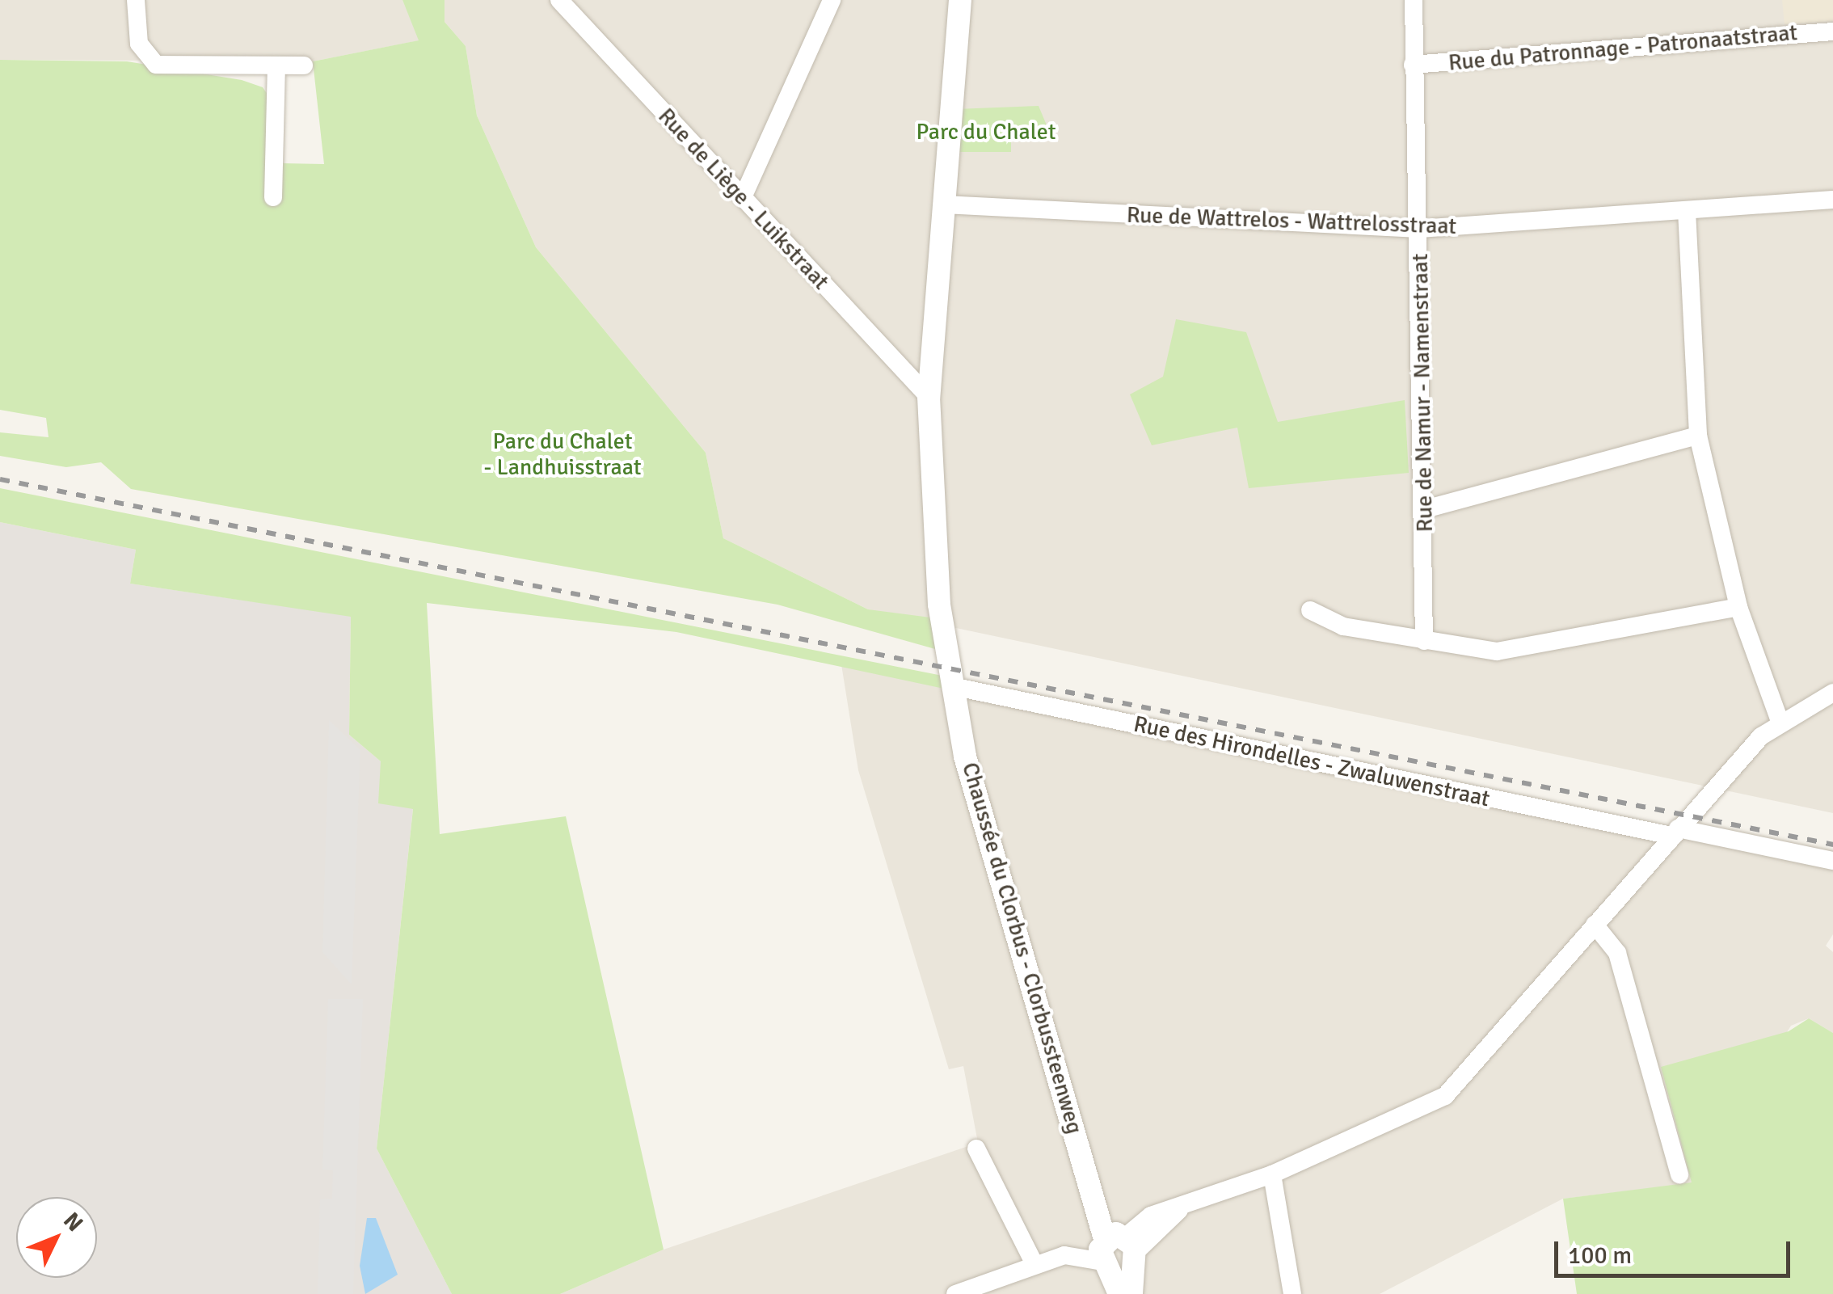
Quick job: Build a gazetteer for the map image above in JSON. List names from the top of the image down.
{
  "streets": {
    "street": [
      "Rue du Patronnage - Patronaatstraat",
      "Rue de Liège - Luikstraat",
      "Rue de Wattrelos - Wattrelosstraat",
      "Rue de Namur - Namenstraat",
      "Rue des Hirondelles - Zwaluwenstraat",
      "Chaussée du Clorbus - Clorbussteenweg"
    ]
  },
  "crossings": [
    ["Rue du Patronnage - Patronaatstraat", "Rue de Namur - Namenstraat"],
    ["Rue de Liège - Luikstraat", "Chaussée du Clorbus - Clorbussteenweg"],
    ["Rue de Wattrelos - Wattrelosstraat", "Rue de Namur - Namenstraat"],
    ["Rue de Wattrelos - Wattrelosstraat", "Chaussée du Clorbus - Clorbussteenweg"],
    ["Rue des Hirondelles - Zwaluwenstraat", "Chaussée du Clorbus - Clorbussteenweg"]
  ],
  "parks": ["Parc du Chalet", "Parc du Chalet - Landhuisstraat"],
  "scale_bar": "100 m",
  "north": "top right"
}
